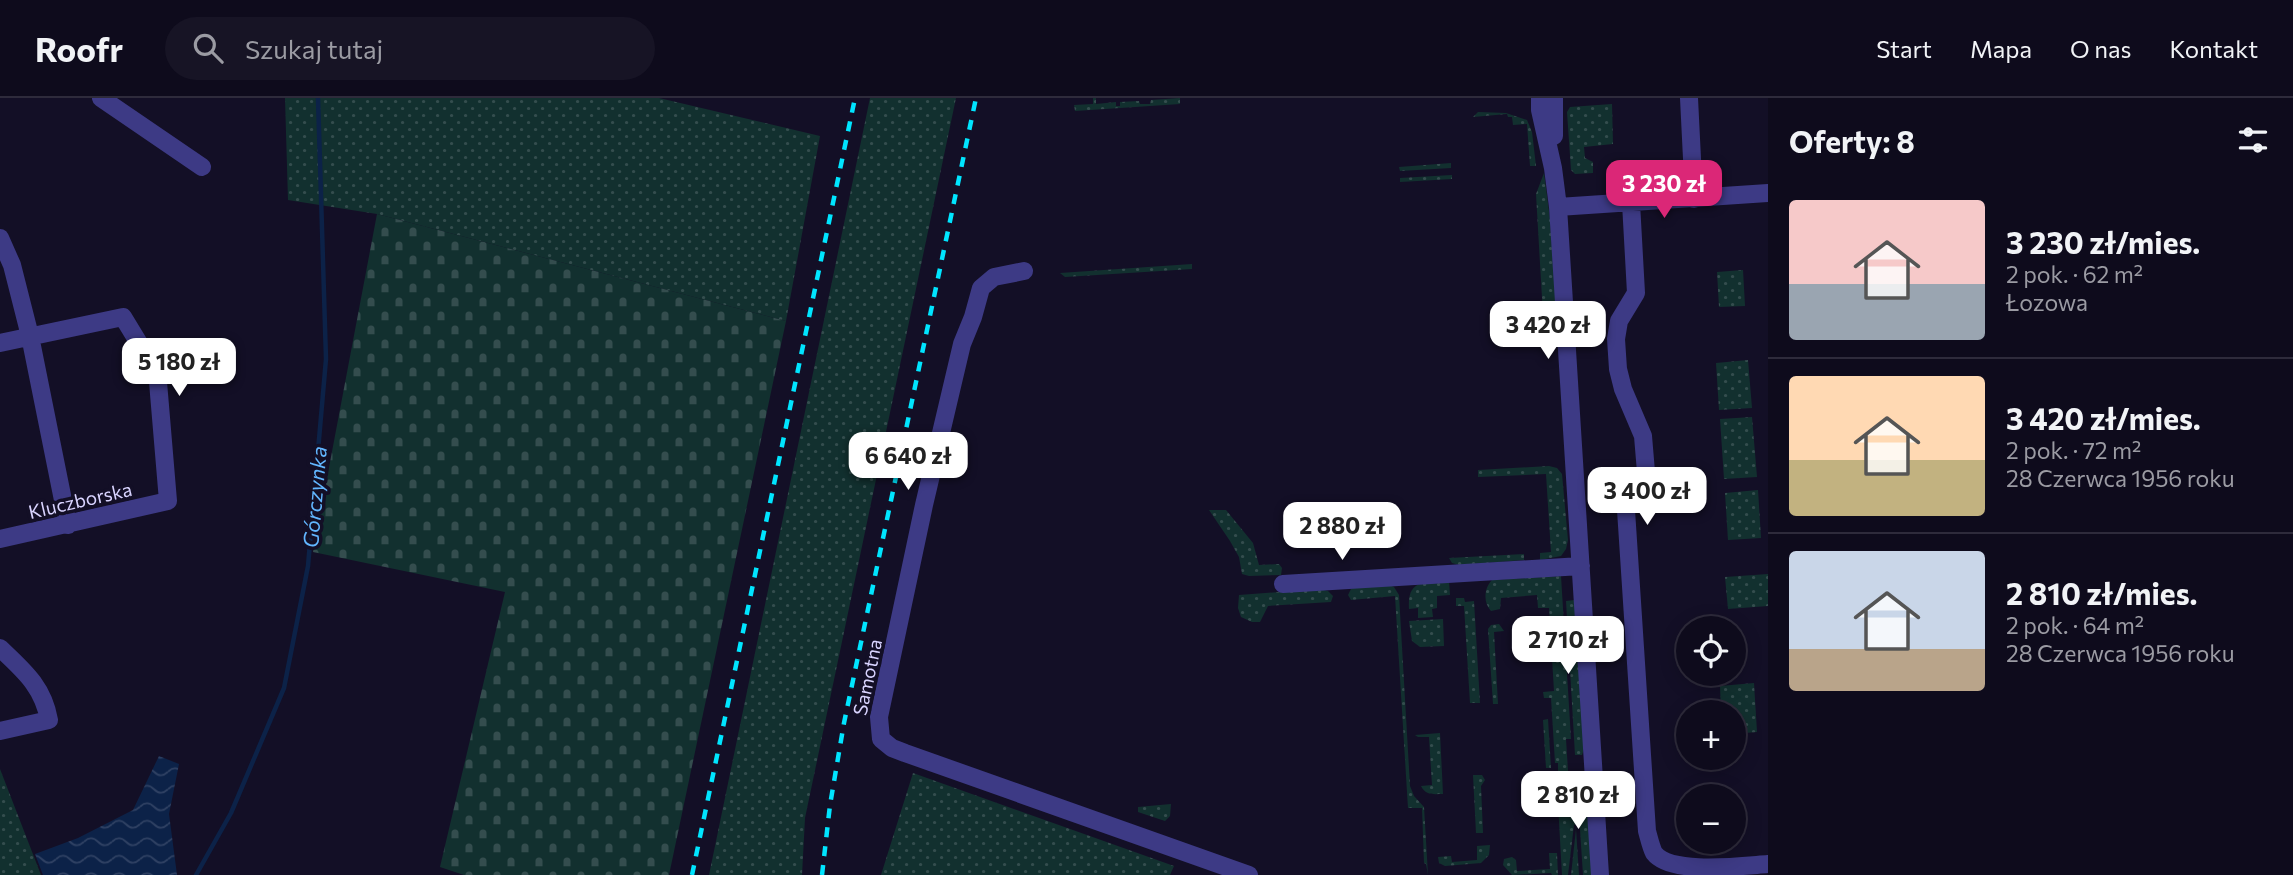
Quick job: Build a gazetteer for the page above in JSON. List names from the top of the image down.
{
  "streets": {
    "street": ["Kluczborska", "Samotna"]
  },
  "water": ["Górczynka"],
  "page": {
    "header": "Roofr",
    "search": "Szukaj tutaj",
    "nav": [
      "Start",
      "Mapa",
      "O nas",
      "Kontakt"
    ],
    "heading": "Oferty: 8",
    "price": [
      "3 230 zł",
      "3 420 zł",
      "5 180 zł",
      "6 640 zł",
      "3 400 zł",
      "2 880 zł",
      "2 710 zł",
      "2 810 zł"
    ],
    "list": [
      {
        "name": "3 230 zł/mies.",
        "note": "2 pok. · 62 m² · Łozowa"
      },
      {
        "name": "3 420 zł/mies.",
        "note": "2 pok. · 72 m² · 28 Czerwca 1956 roku"
      },
      {
        "name": "2 810 zł/mies.",
        "note": "2 pok. · 64 m² · 28 Czerwca 1956 roku"
      }
    ],
    "map_buttons": ["+", "−"]
  }
}
